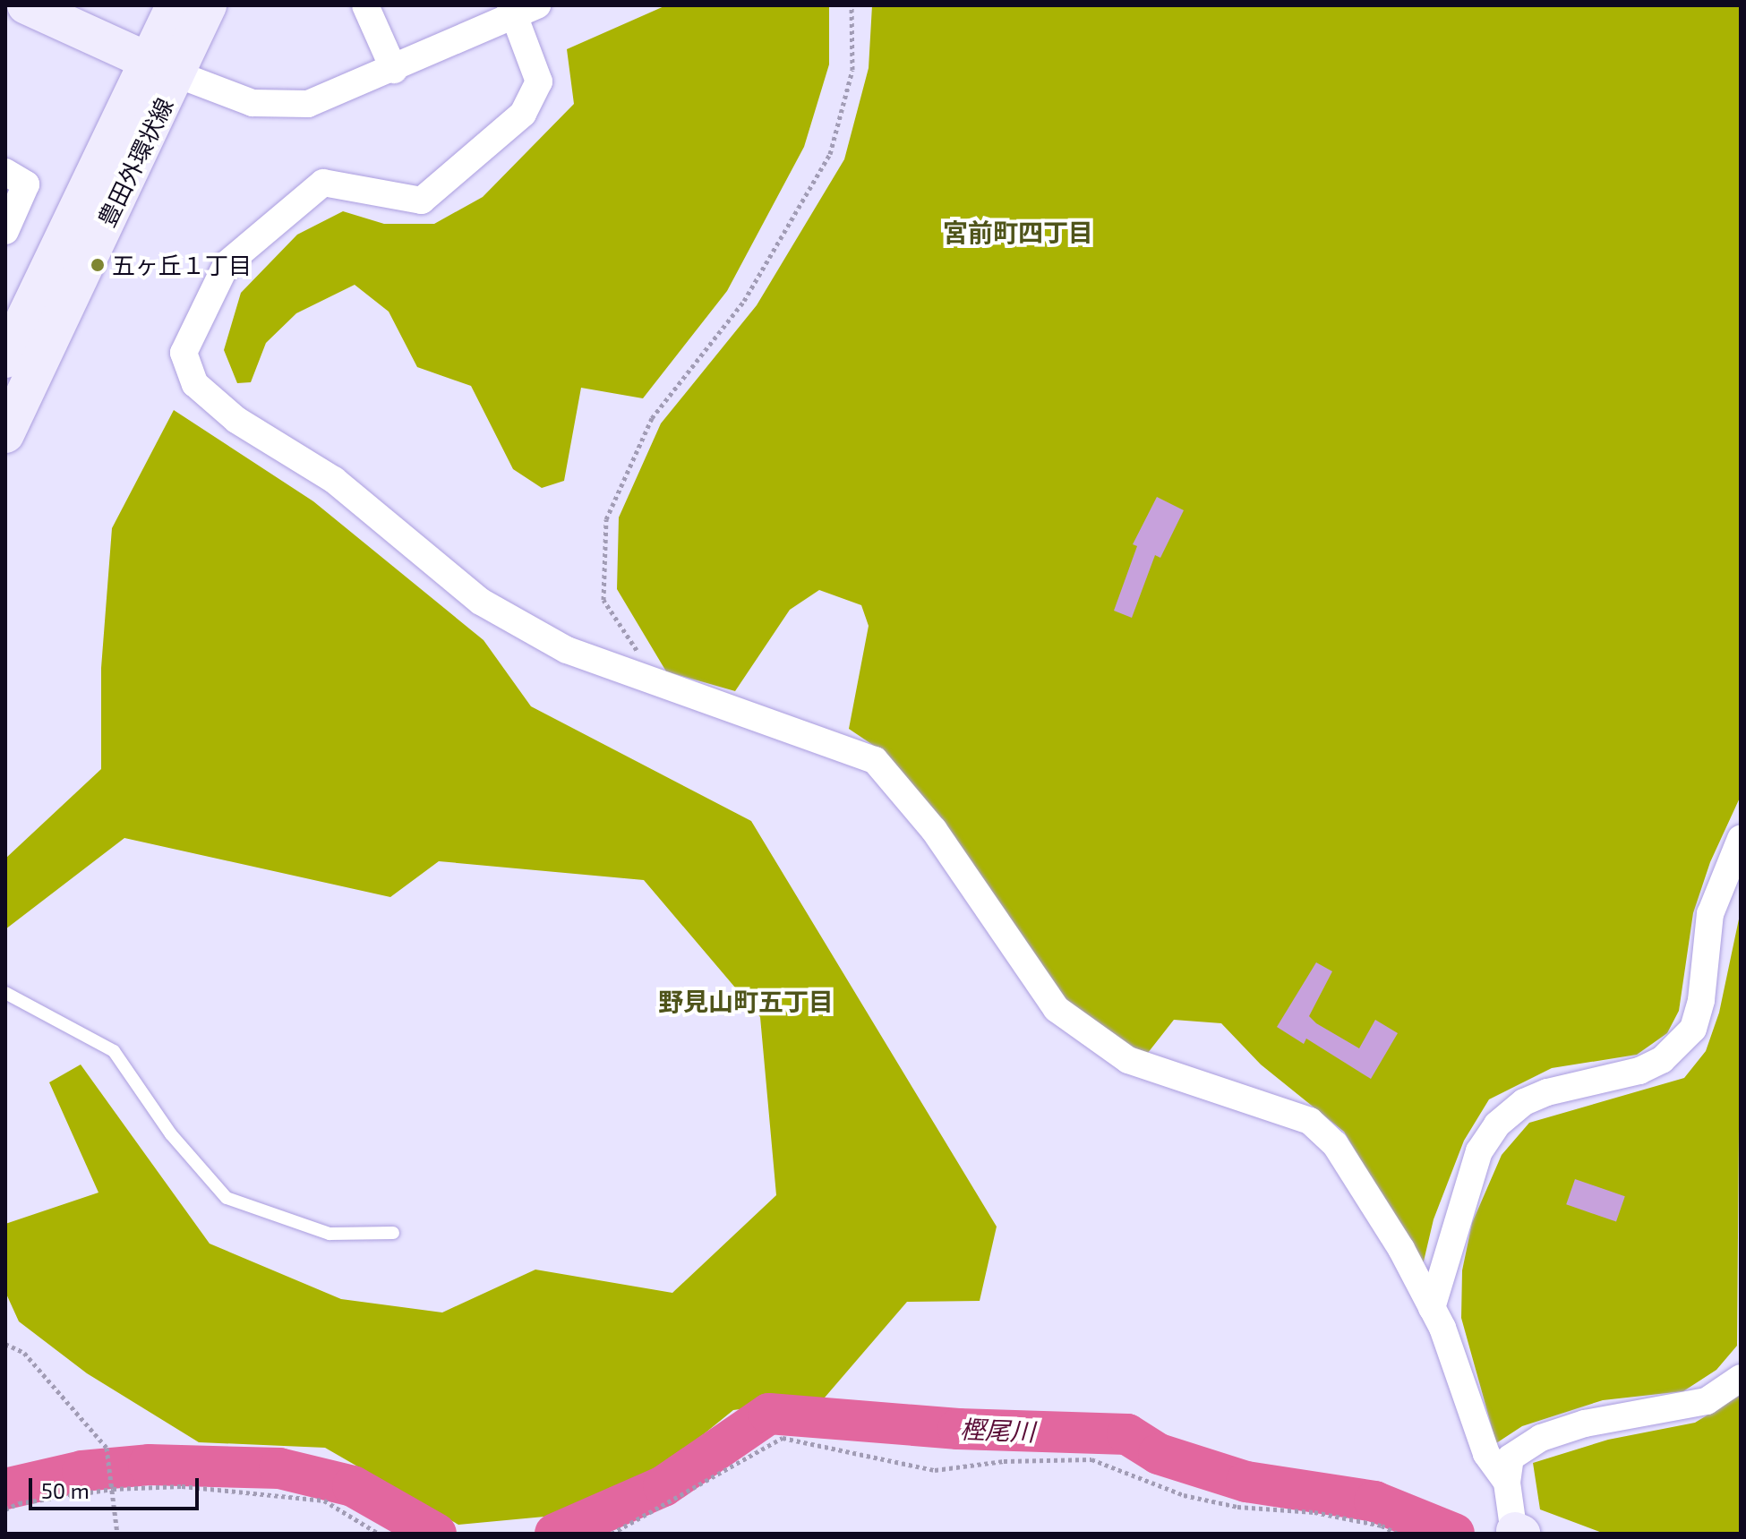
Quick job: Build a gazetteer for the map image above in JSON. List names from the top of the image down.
{
  "streets": {
    "street": ["豊田外環状線"]
  },
  "districts": ["宮前町四丁目", "野見山町五丁目"],
  "water": ["樫尾川"],
  "places": ["五ヶ丘１丁目"],
  "scale_bar": "50 m"
}
